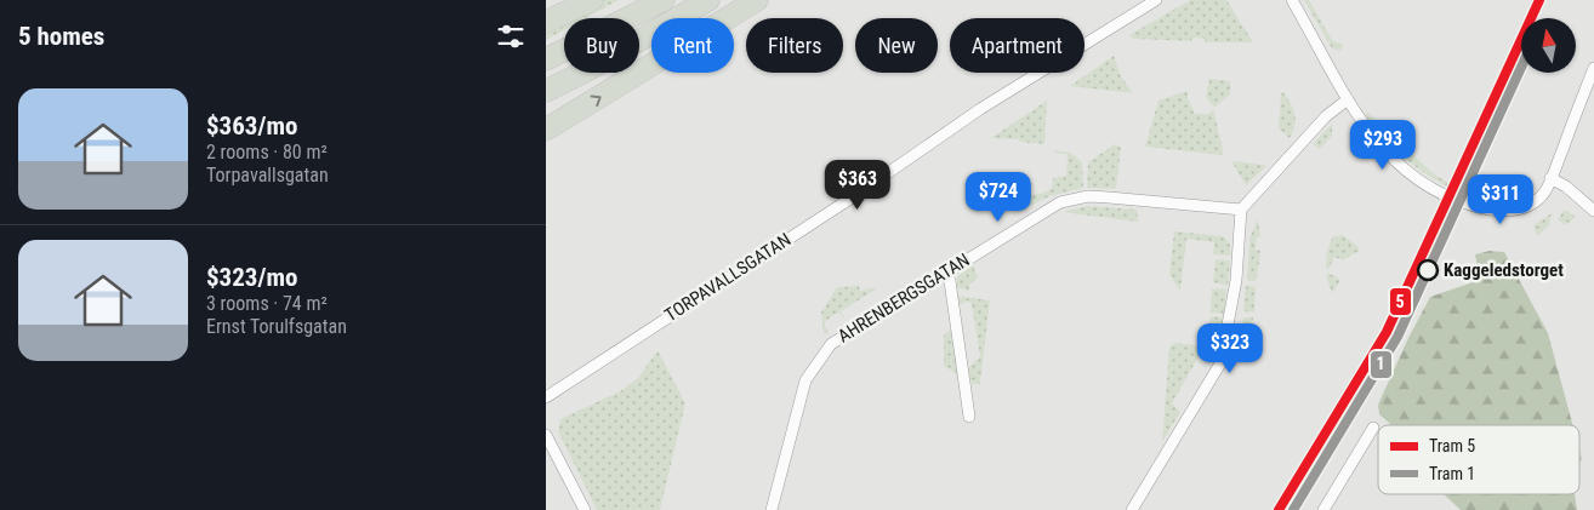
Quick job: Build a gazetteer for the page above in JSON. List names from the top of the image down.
{
  "streets": {
    "street": ["TORPAVALLSGATAN", "AHRENBERGSGATAN"]
  },
  "places": ["Kaggeledstorget"],
  "lines": ["tram line 5", "tram line 1"],
  "legend": ["Tram 5", "Tram 1"],
  "north": "top",
  "page": {
    "heading": "5 homes",
    "chip": [
      "Buy",
      "Rent",
      "Filters",
      "New",
      "Apartment"
    ],
    "list": [
      {
        "name": "$363/mo",
        "note": "2 rooms · 80 m² · Torpavallsgatan"
      },
      {
        "name": "$323/mo",
        "note": "3 rooms · 74 m² · Ernst Torulfsgatan"
      }
    ],
    "price": [
      "$293",
      "$363",
      "$724",
      "$311",
      "$323"
    ]
  }
}
